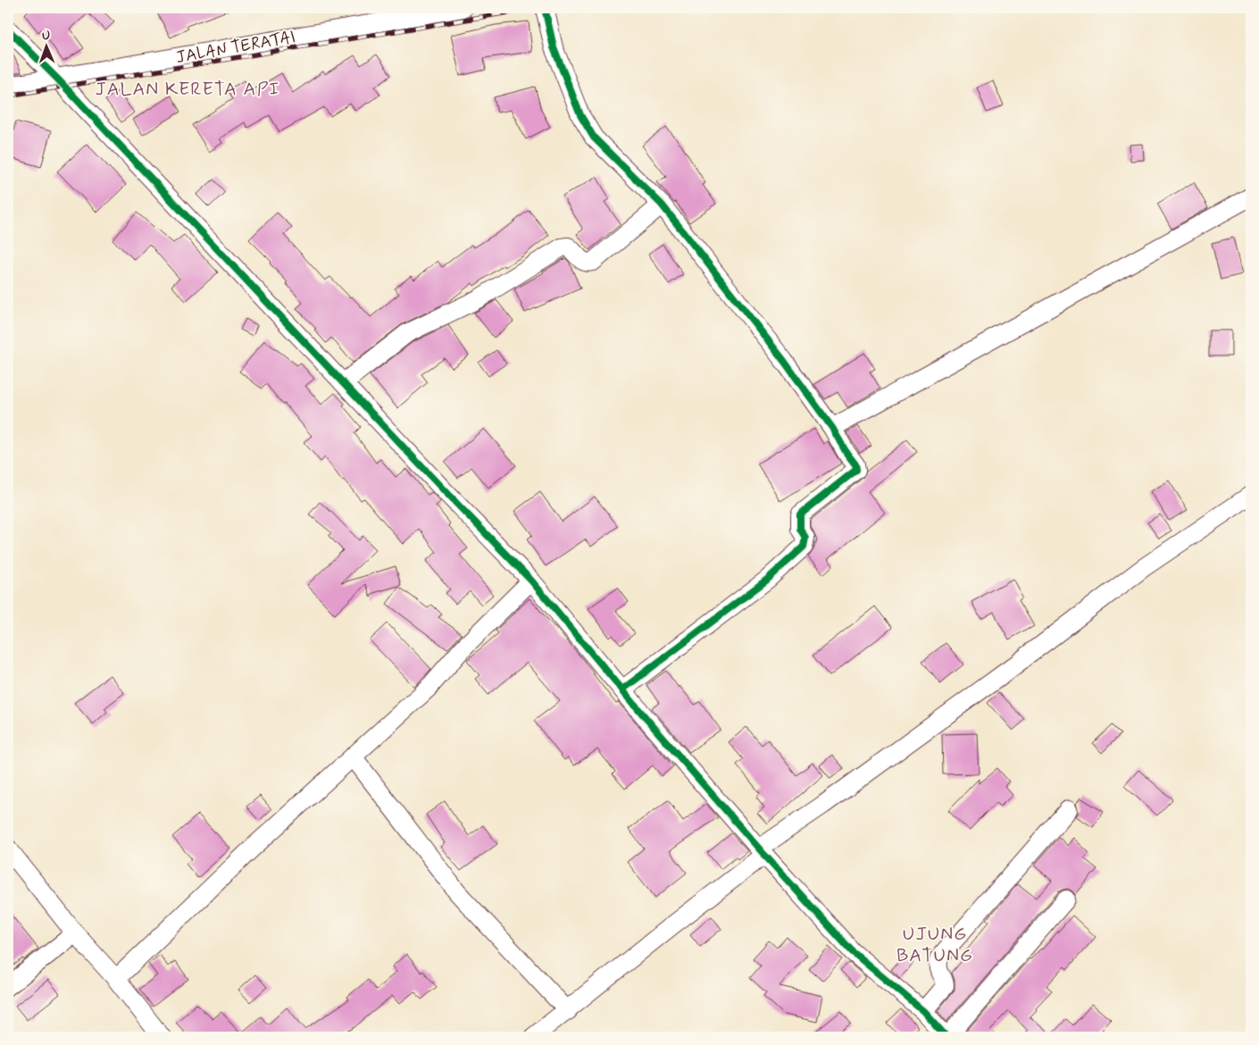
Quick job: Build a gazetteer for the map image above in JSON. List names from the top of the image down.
{
  "streets": {
    "street": ["JALAN TERATAI"]
  },
  "districts": ["JALAN KERETA API", "UJUNG BATUNG"],
  "north": "top"
}
